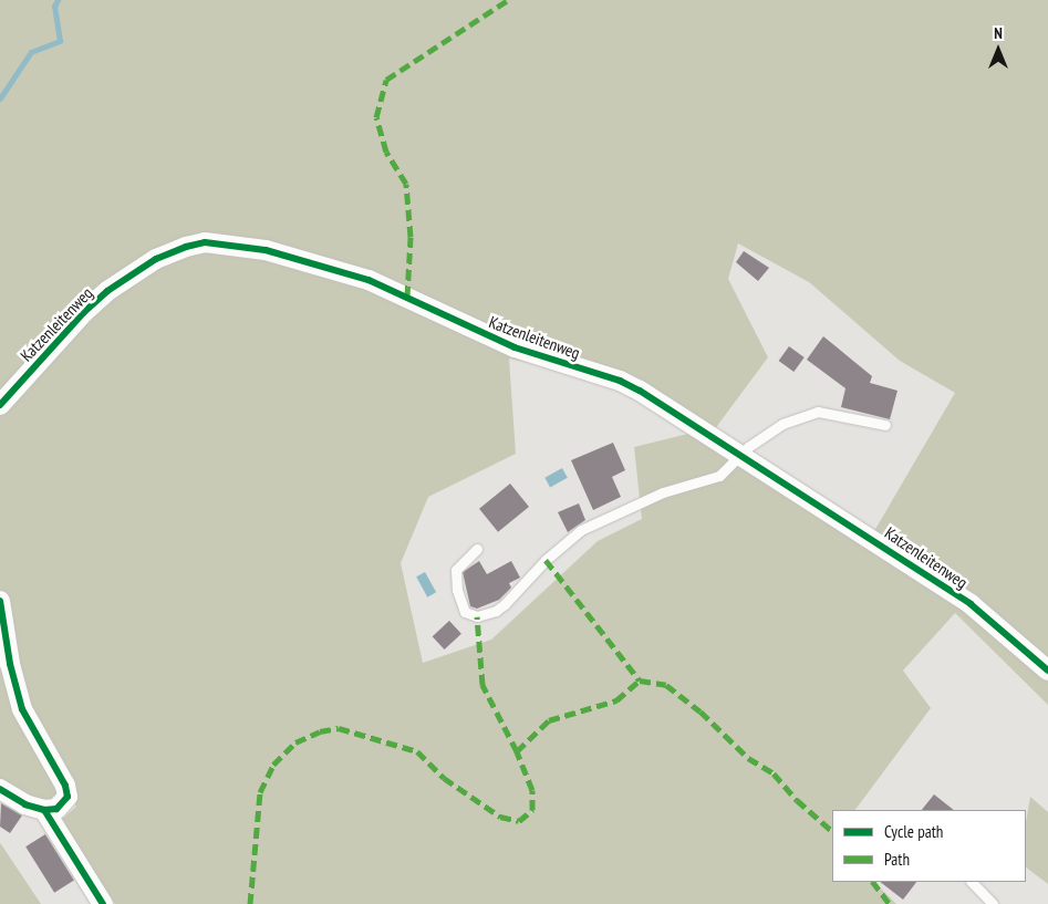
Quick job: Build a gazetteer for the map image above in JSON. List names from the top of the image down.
{
  "streets": {
    "street": ["Katzenleitenweg"]
  },
  "legend": ["Cycle path", "Path"],
  "north": "top"
}
